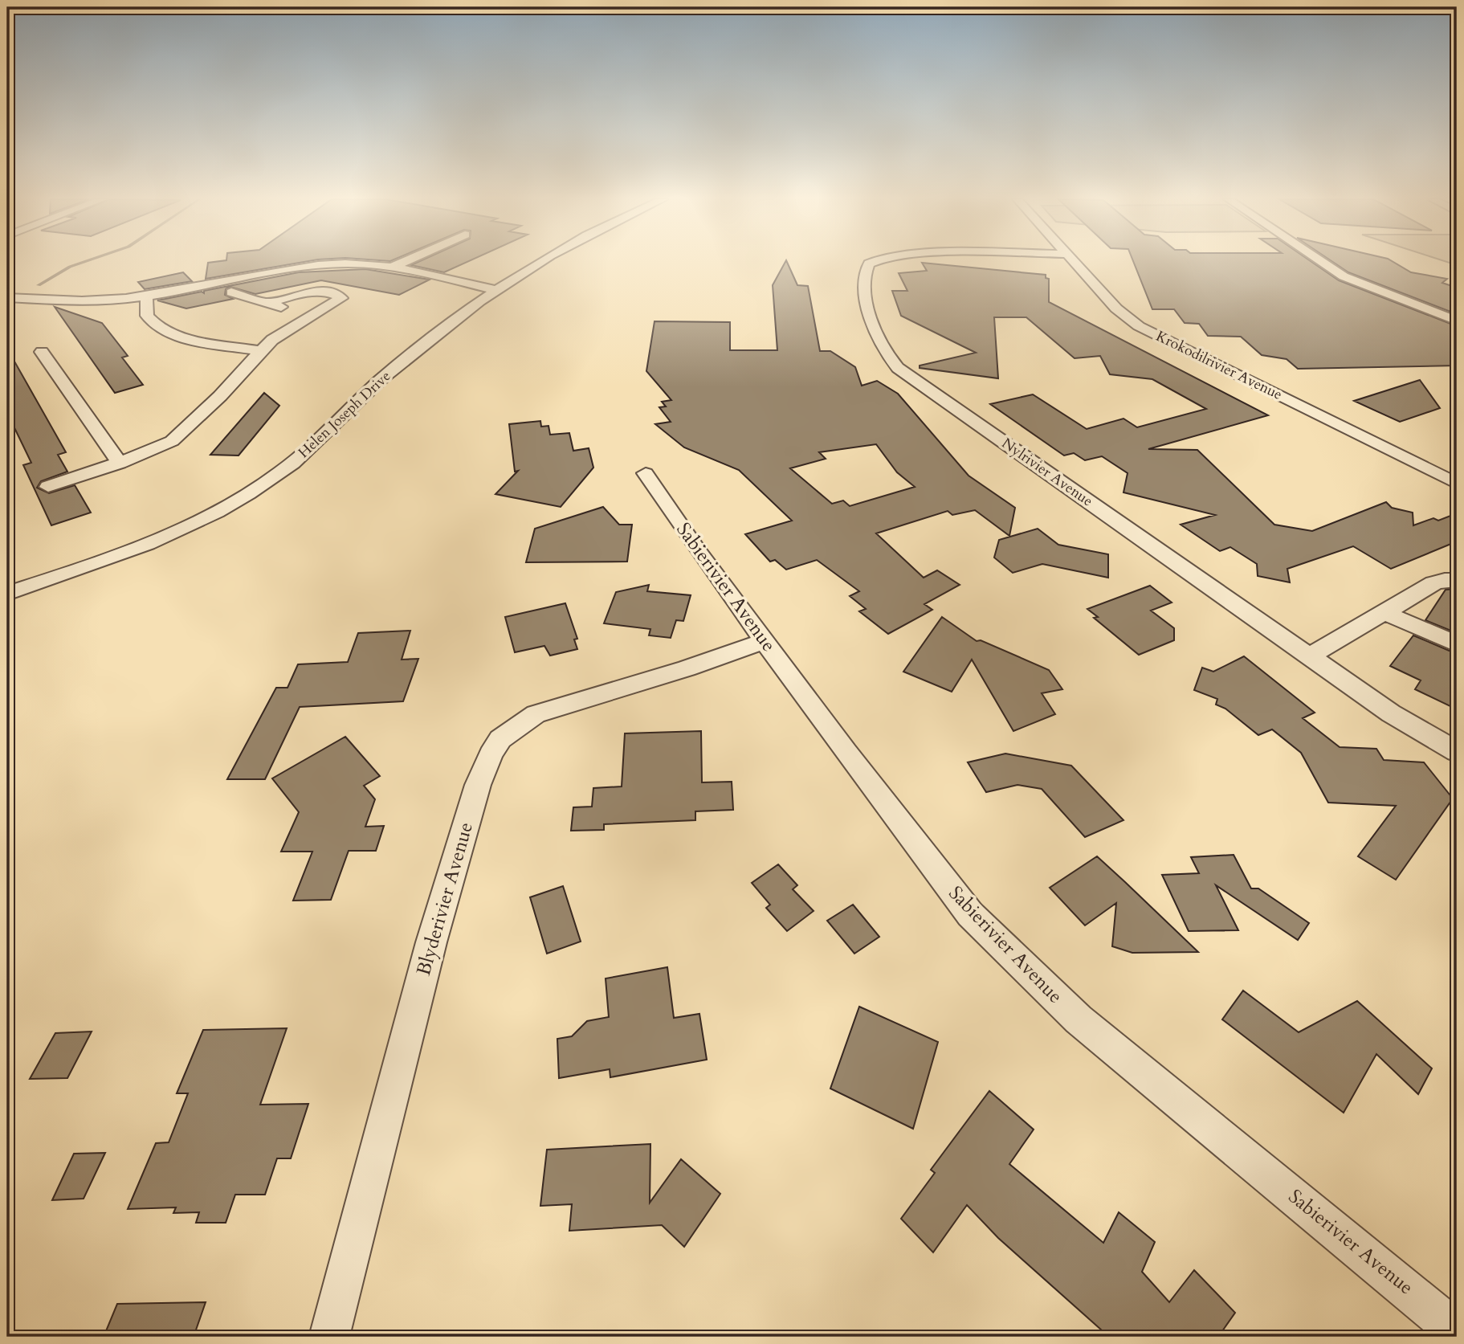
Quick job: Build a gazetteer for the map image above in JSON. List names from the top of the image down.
{
  "streets": {
    "street": [
      "Krokodilrivier Avenue",
      "Helen Joseph Drive",
      "Nylrivier Avenue",
      "Sabierivier Avenue",
      "Blyderivier Avenue"
    ]
  },
  "crossings": [
    ["Sabierivier Avenue", "Blyderivier Avenue"]
  ]
}
